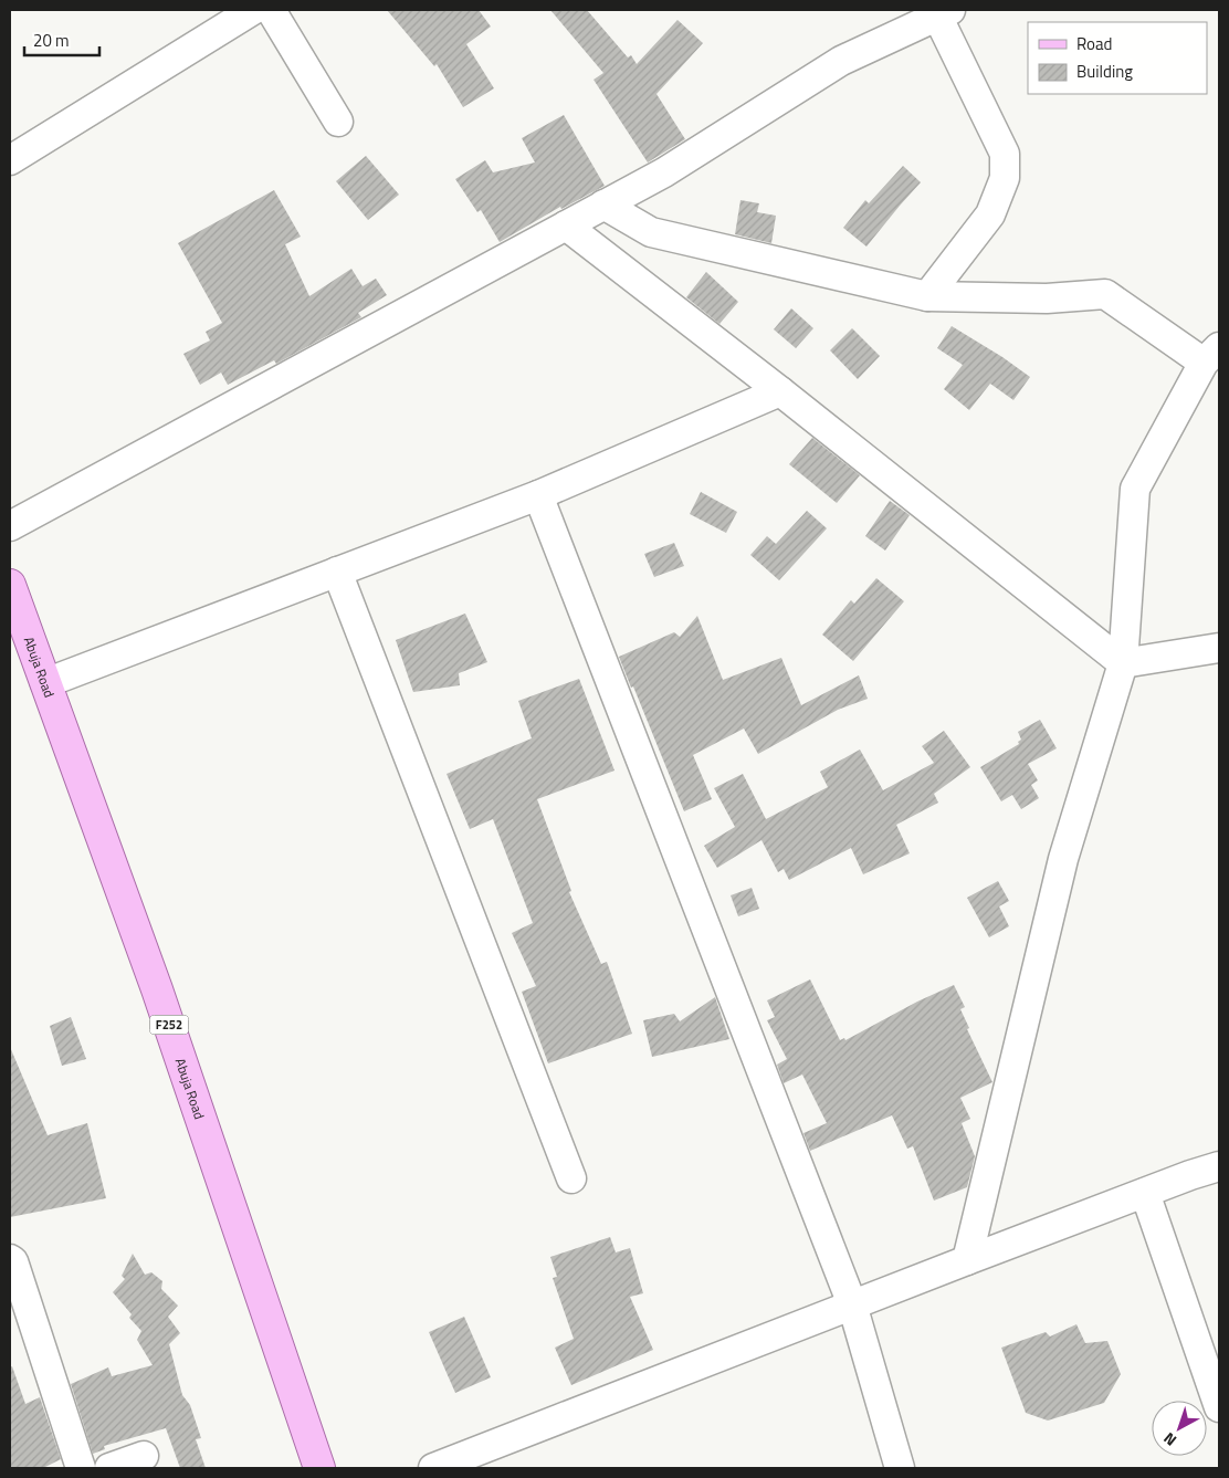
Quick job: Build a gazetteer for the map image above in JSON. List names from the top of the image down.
{
  "streets": {
    "main road": ["Abuja Road", "F252"]
  },
  "legend": ["Road", "Building"],
  "scale_bar": "20 m",
  "north": "bottom left"
}
